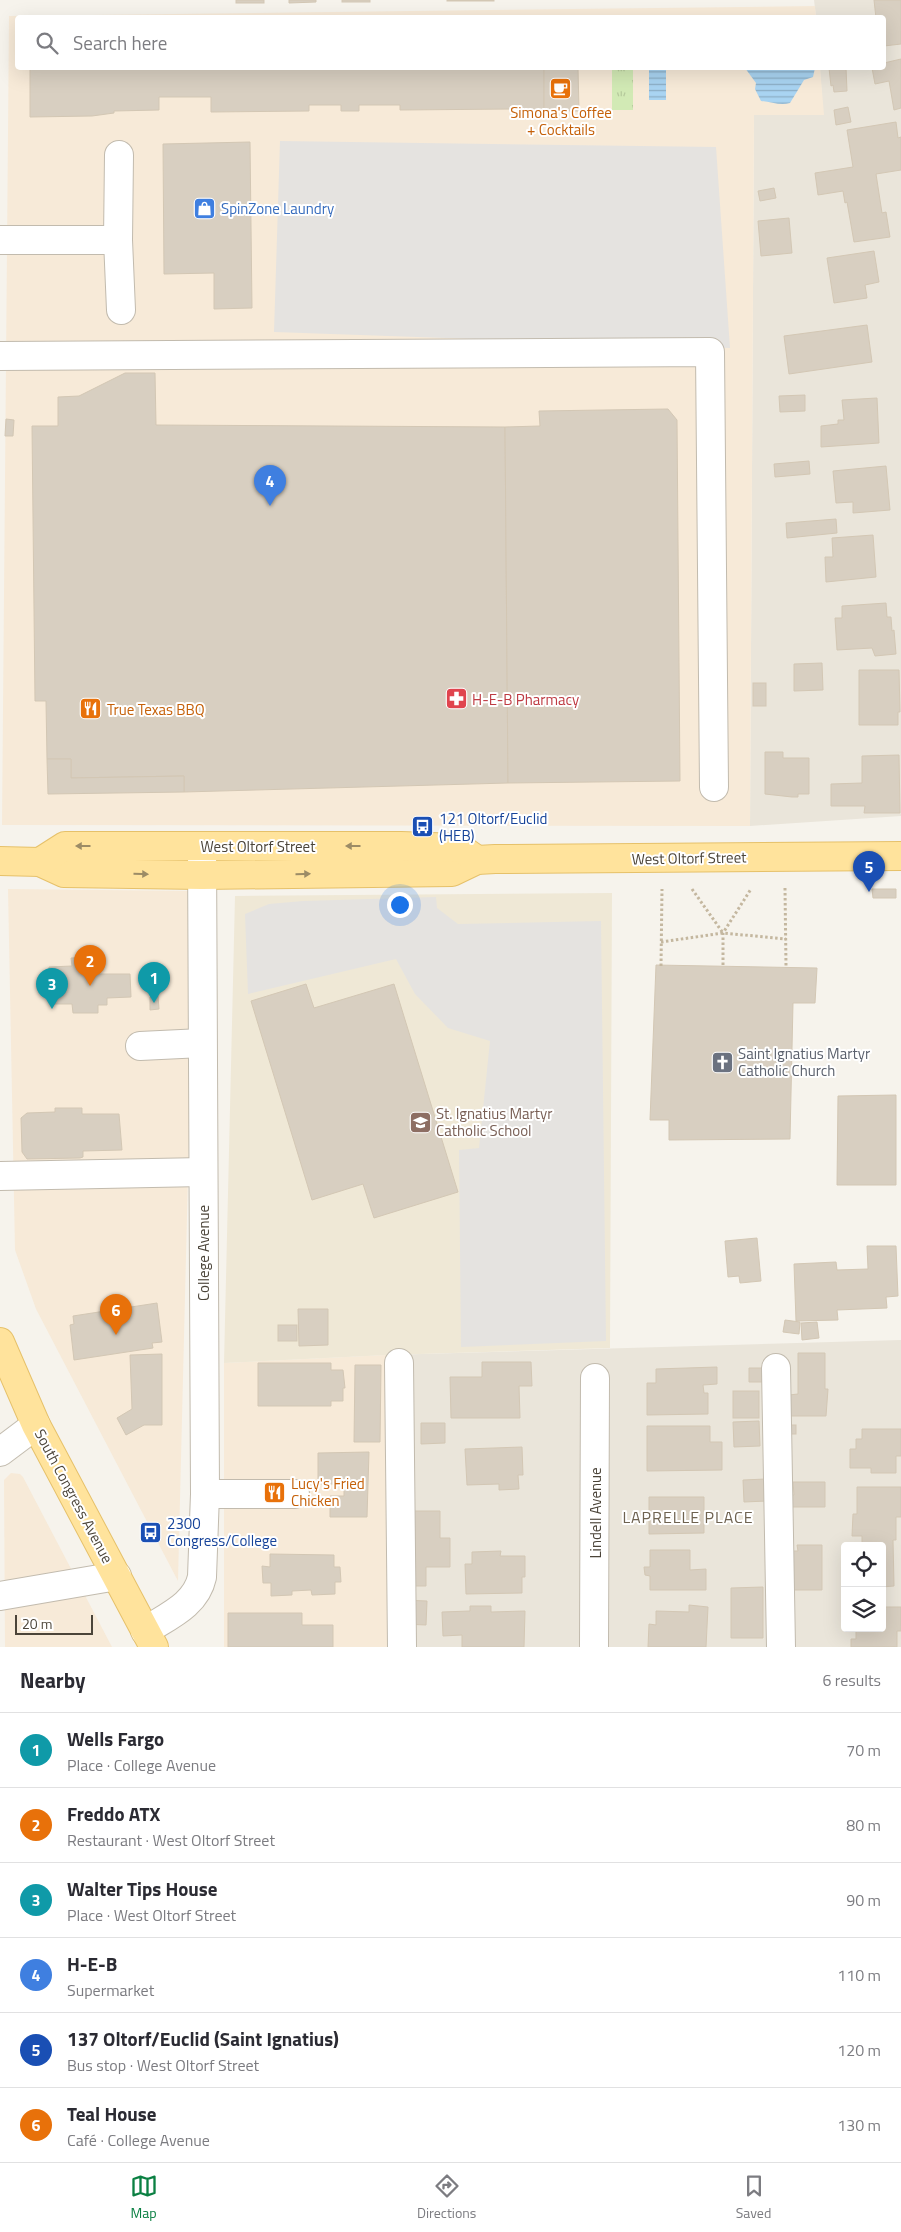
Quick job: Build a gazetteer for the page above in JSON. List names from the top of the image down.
{
  "streets": {
    "main road": ["West Oltorf Street", "South Congress Avenue"],
    "street": ["College Avenue", "Lindell Avenue"]
  },
  "crossings": [
    ["West Oltorf Street", "College Avenue"],
    ["College Avenue", "South Congress Avenue"]
  ],
  "districts": ["LAPRELLE PLACE"],
  "places": {
    "cafe": ["Simona's Coffee + Cocktails"],
    "shop": ["SpinZone Laundry"],
    "pharmacy": ["H-E-B Pharmacy"],
    "restaurant": ["True Texas BBQ", "Lucy's Fried Chicken"],
    "bus stop": ["121 Oltorf/Euclid (HEB)", "2300 Congress/College"],
    "church": ["Saint Ignatius Martyr Catholic Church"],
    "school or university": ["St. Ignatius Martyr Catholic School"]
  },
  "scale_bar": "20 m",
  "page": {
    "search": "Search here",
    "pins": [
      "4",
      "5",
      "2",
      "1",
      "3",
      "6"
    ],
    "scale": "20 m",
    "heading": ["Nearby", "6 results"],
    "list": [
      {
        "mark": "1",
        "name": "Wells Fargo",
        "note": "Place · College Avenue",
        "value": "70 m"
      },
      {
        "mark": "2",
        "name": "Freddo ATX",
        "note": "Restaurant · West Oltorf Street",
        "value": "80 m"
      },
      {
        "mark": "3",
        "name": "Walter Tips House",
        "note": "Place · West Oltorf Street",
        "value": "90 m"
      },
      {
        "mark": "4",
        "name": "H-E-B",
        "note": "Supermarket",
        "value": "110 m"
      },
      {
        "mark": "5",
        "name": "137 Oltorf/Euclid (Saint Ignatius)",
        "note": "Bus stop · West Oltorf Street",
        "value": "120 m"
      },
      {
        "mark": "6",
        "name": "Teal House",
        "note": "Café · College Avenue",
        "value": "130 m"
      }
    ],
    "nav": ["Map", "Directions", "Saved"]
  }
}
